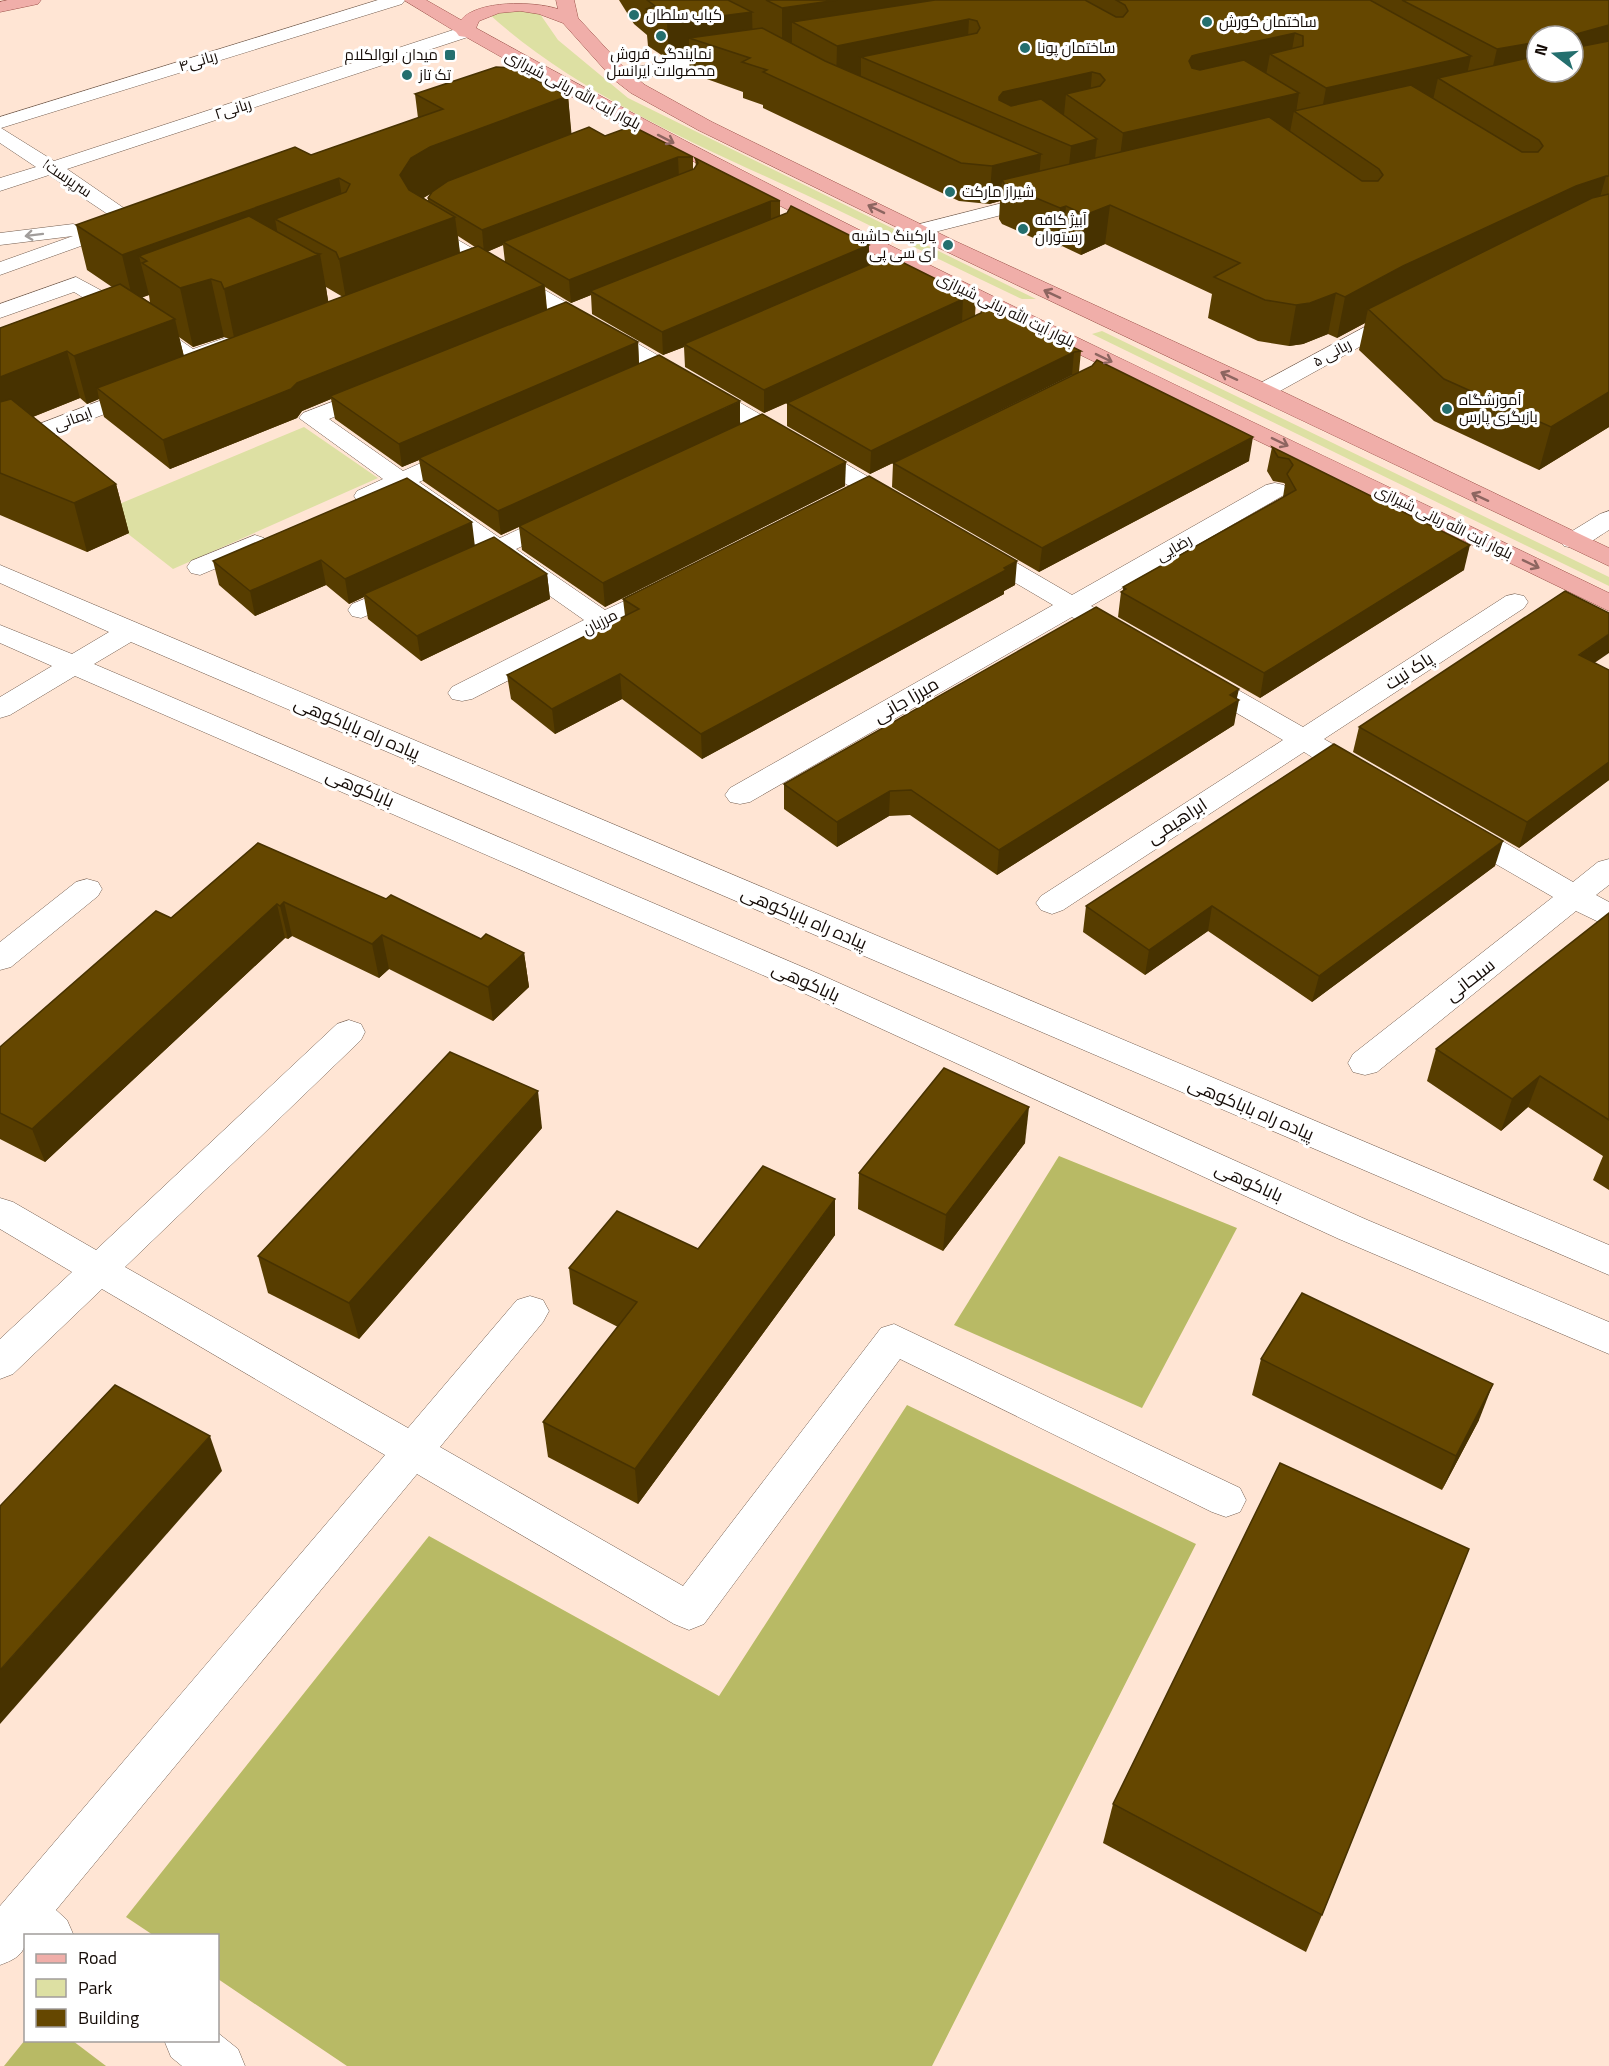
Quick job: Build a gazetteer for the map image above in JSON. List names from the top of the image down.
{
  "streets": {
    "main road": ["بلوار آیت الله ربانی شیرازی"],
    "street": [
      "ربانی۴",
      "ربانی۲",
      "سرپرست۱",
      "ربانی ۵",
      "ایمانی",
      "رضایی",
      "مرزبان",
      "پاک نیت",
      "میرزا جانی",
      "پیاده راه باباکوهی",
      "باباکوهی",
      "ابراهیمی",
      "سبحانی"
    ]
  },
  "crossings": [
    ["بلوار آیت الله ربانی شیرازی", "ربانی۲"],
    ["بلوار آیت الله ربانی شیرازی", "ربانی ۵"],
    ["ربانی۲", "سرپرست۱"],
    ["رضایی", "میرزا جانی"],
    ["پاک نیت", "ابراهیمی"]
  ],
  "places": {
    "other": [
      "کباب سلطان",
      "ساختمان کورش",
      "نمایندگی فروش محصولات ایرانسل",
      "ساختمان پونا",
      "تک تاز",
      "شیراز مارکت",
      "آبیژ کافه رستوران",
      "پارکینگ حاشیه ای سی پی",
      "آموزشگاه بازیگری پارس"
    ],
    "transit": ["میدان ابوالکلام"]
  },
  "legend": ["Road", "Park", "Building"],
  "north": "left"
}
